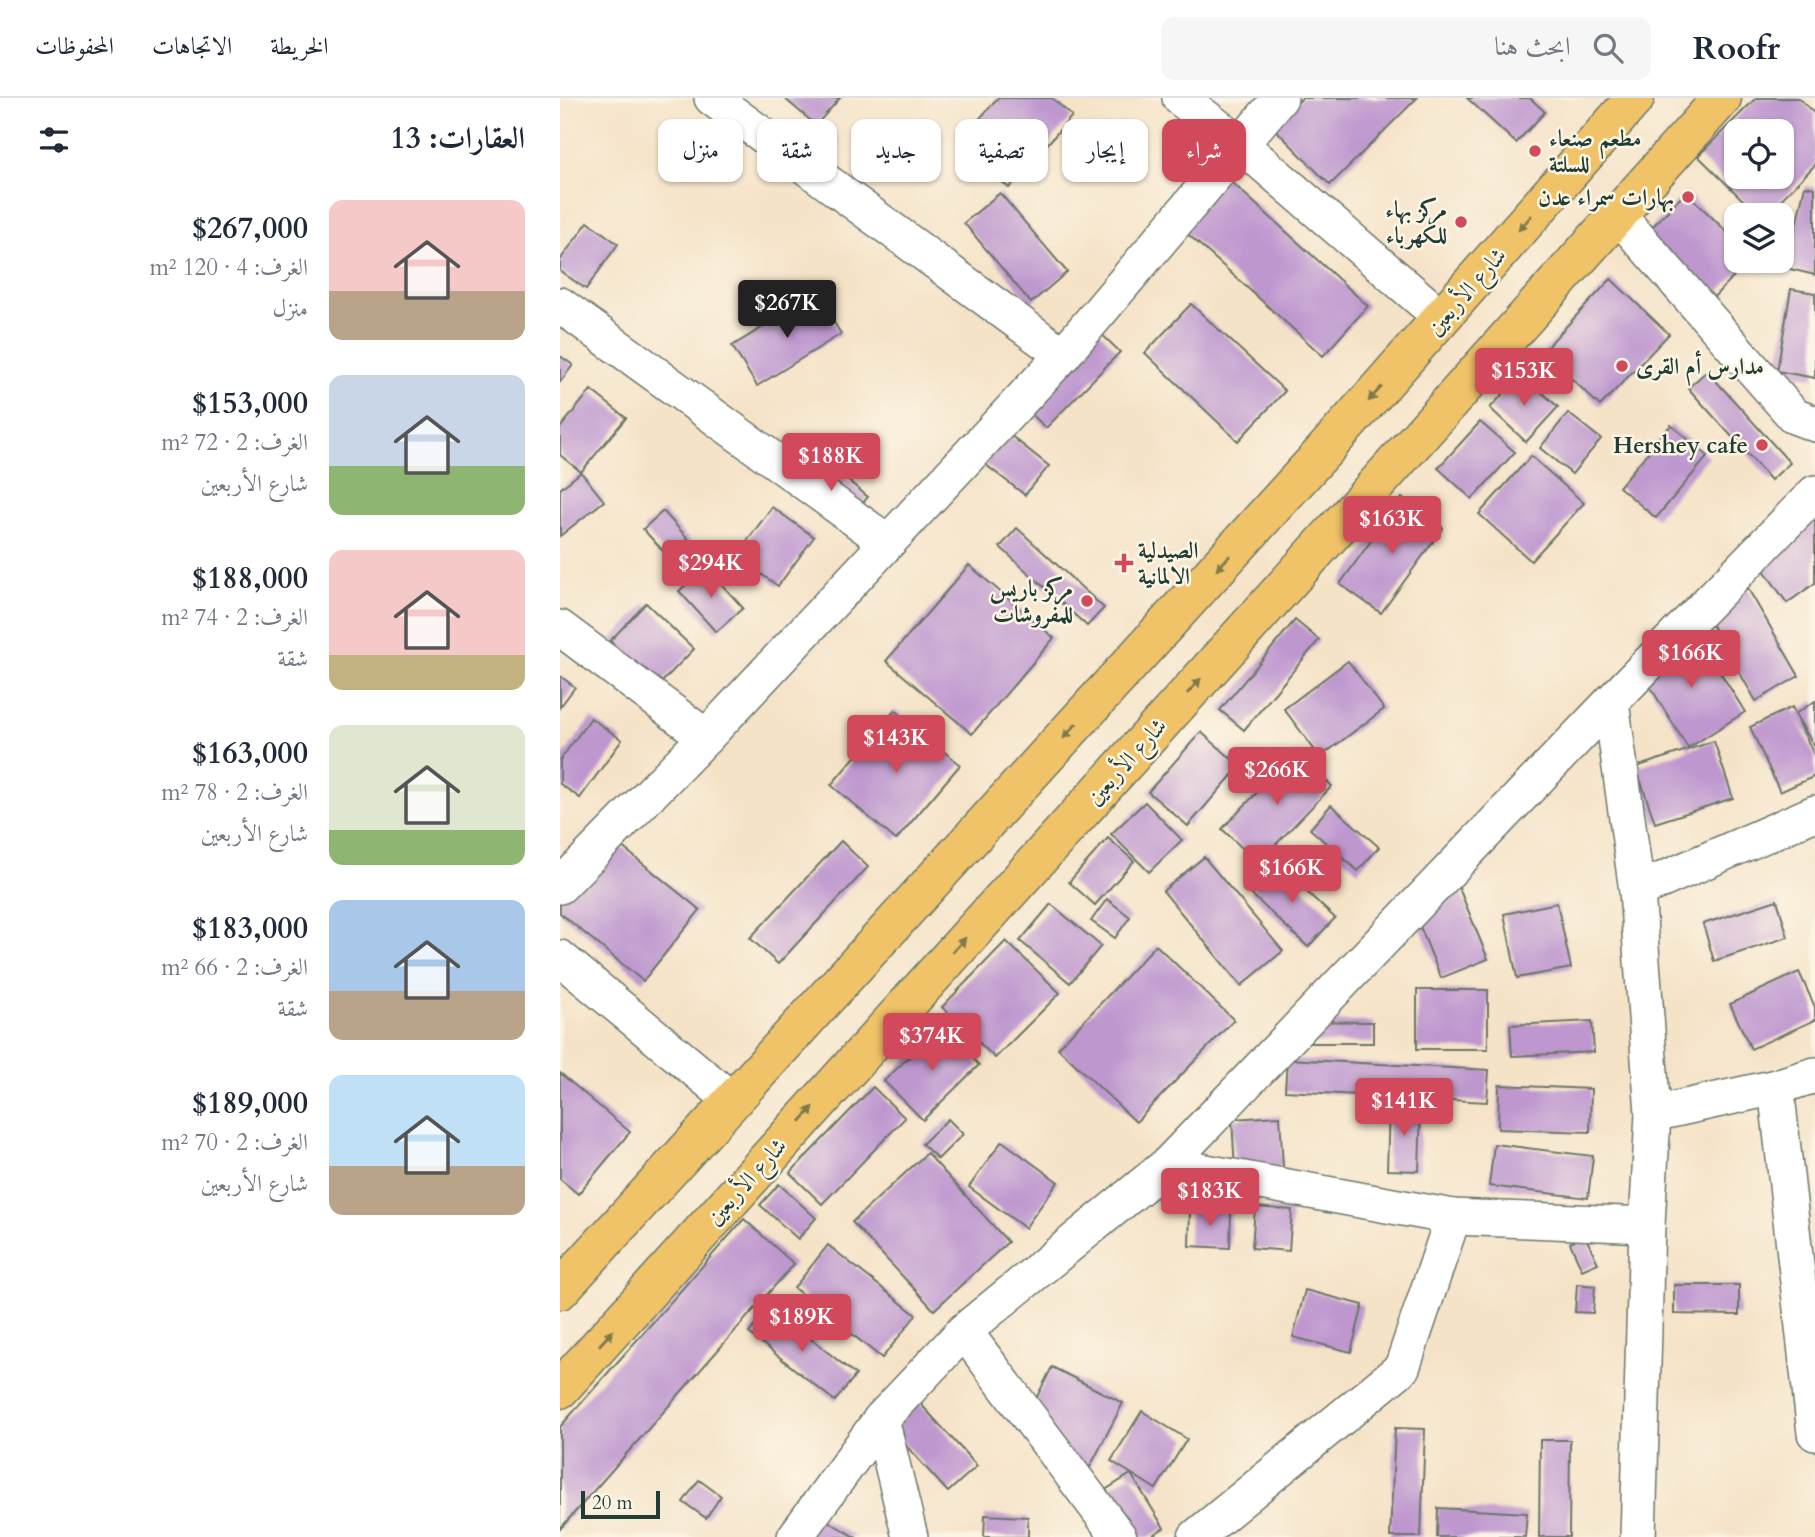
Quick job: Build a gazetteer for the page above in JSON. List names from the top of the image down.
{
  "streets": {
    "main road": ["شارع الأربعين"]
  },
  "places": {
    "other": [
      "مطعم صنعاء للسلتة",
      "بهارات سمراء عدن",
      "مركز بهاء للكهرباء",
      "مدارس أم القرى",
      "Hershey cafe",
      "مركز باريس للمفروشات"
    ],
    "health": ["الصيدلية الالمانية"]
  },
  "scale_bar": "20 m",
  "page": {
    "header": "Roofr",
    "search": "ابحث هنا",
    "nav": ["الخريطة", "الاتجاهات", "المحفوظات"],
    "heading": "العقارات: 13",
    "chip": [
      "شراء",
      "إيجار",
      "تصفية",
      "جديد",
      "شقة",
      "منزل"
    ],
    "list": [
      {
        "name": "$267,000",
        "note": "الغرف: 4 · 120 m² · منزل"
      },
      {
        "name": "$153,000",
        "note": "الغرف: 2 · 72 m² · شارع الأربعين"
      },
      {
        "name": "$188,000",
        "note": "الغرف: 2 · 74 m² · شقة"
      },
      {
        "name": "$163,000",
        "note": "الغرف: 2 · 78 m² · شارع الأربعين"
      },
      {
        "name": "$183,000",
        "note": "الغرف: 2 · 66 m² · شقة"
      },
      {
        "name": "$189,000",
        "note": "الغرف: 2 · 70 m² · شارع الأربعين"
      }
    ],
    "price": [
      "$267K",
      "$153K",
      "$188K",
      "$163K",
      "$294K",
      "$166K",
      "$143K",
      "$266K",
      "$166K",
      "$374K",
      "$141K",
      "$183K",
      "$189K"
    ],
    "scale": "20 m"
  }
}
